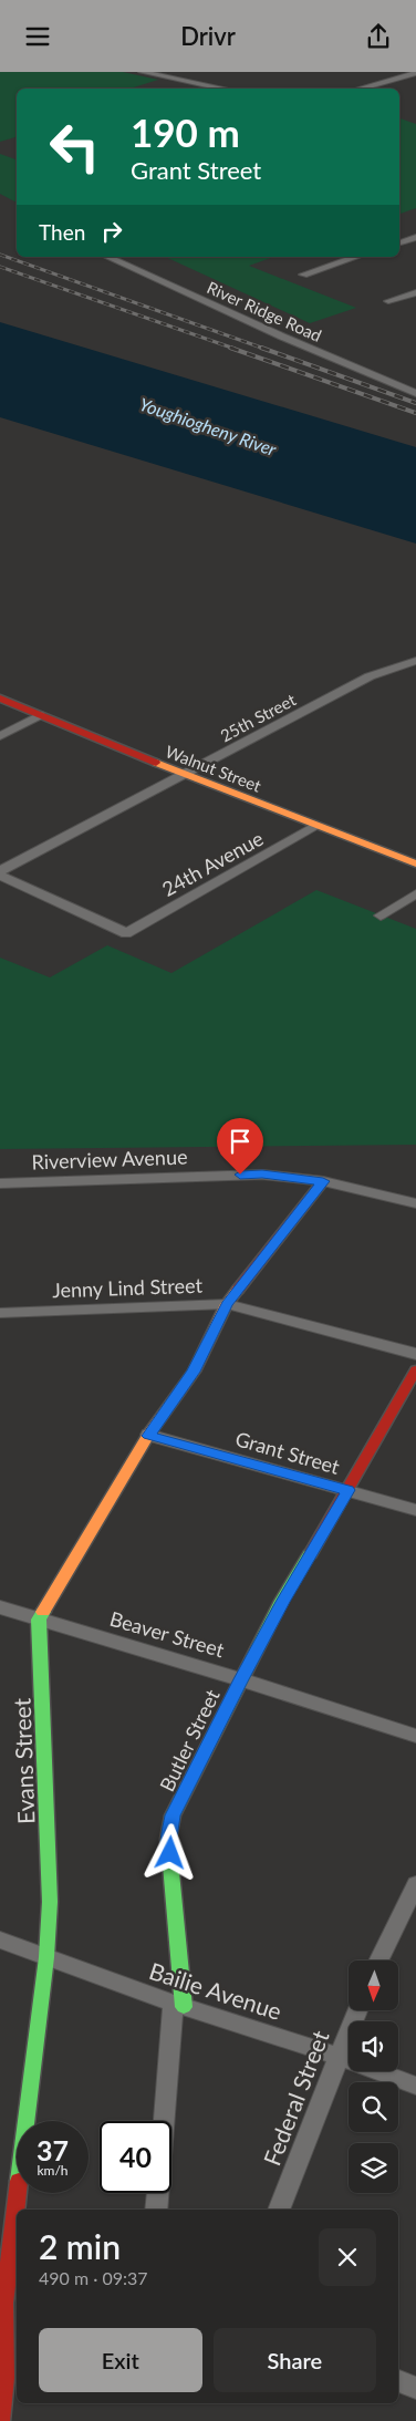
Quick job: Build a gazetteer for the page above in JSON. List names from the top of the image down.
{
  "streets": {
    "street": [
      "River Ridge Road",
      "25th Street",
      "Walnut Street",
      "24th Avenue",
      "Riverview Avenue",
      "Jenny Lind Street",
      "Grant Street",
      "Beaver Street",
      "Butler Street",
      "Evans Street",
      "Bailie Avenue",
      "Federal Street"
    ]
  },
  "crossings": [
    ["25th Street", "Walnut Street"],
    ["Walnut Street", "24th Avenue"],
    ["Grant Street", "Butler Street"],
    ["Beaver Street", "Butler Street"],
    ["Beaver Street", "Evans Street"],
    ["Butler Street", "Bailie Avenue"],
    ["Evans Street", "Bailie Avenue"],
    ["Bailie Avenue", "Federal Street"]
  ],
  "water": ["Youghiogheny River"],
  "north": "bottom",
  "page": {
    "header": "Drivr",
    "turn": ["190 m", "Grant Street"],
    "then": "Then",
    "speed": "37 km/h",
    "limit": "40",
    "heading": ["2 min", "490 m · 09:37"],
    "buttons": ["Exit", "Share"]
  }
}
